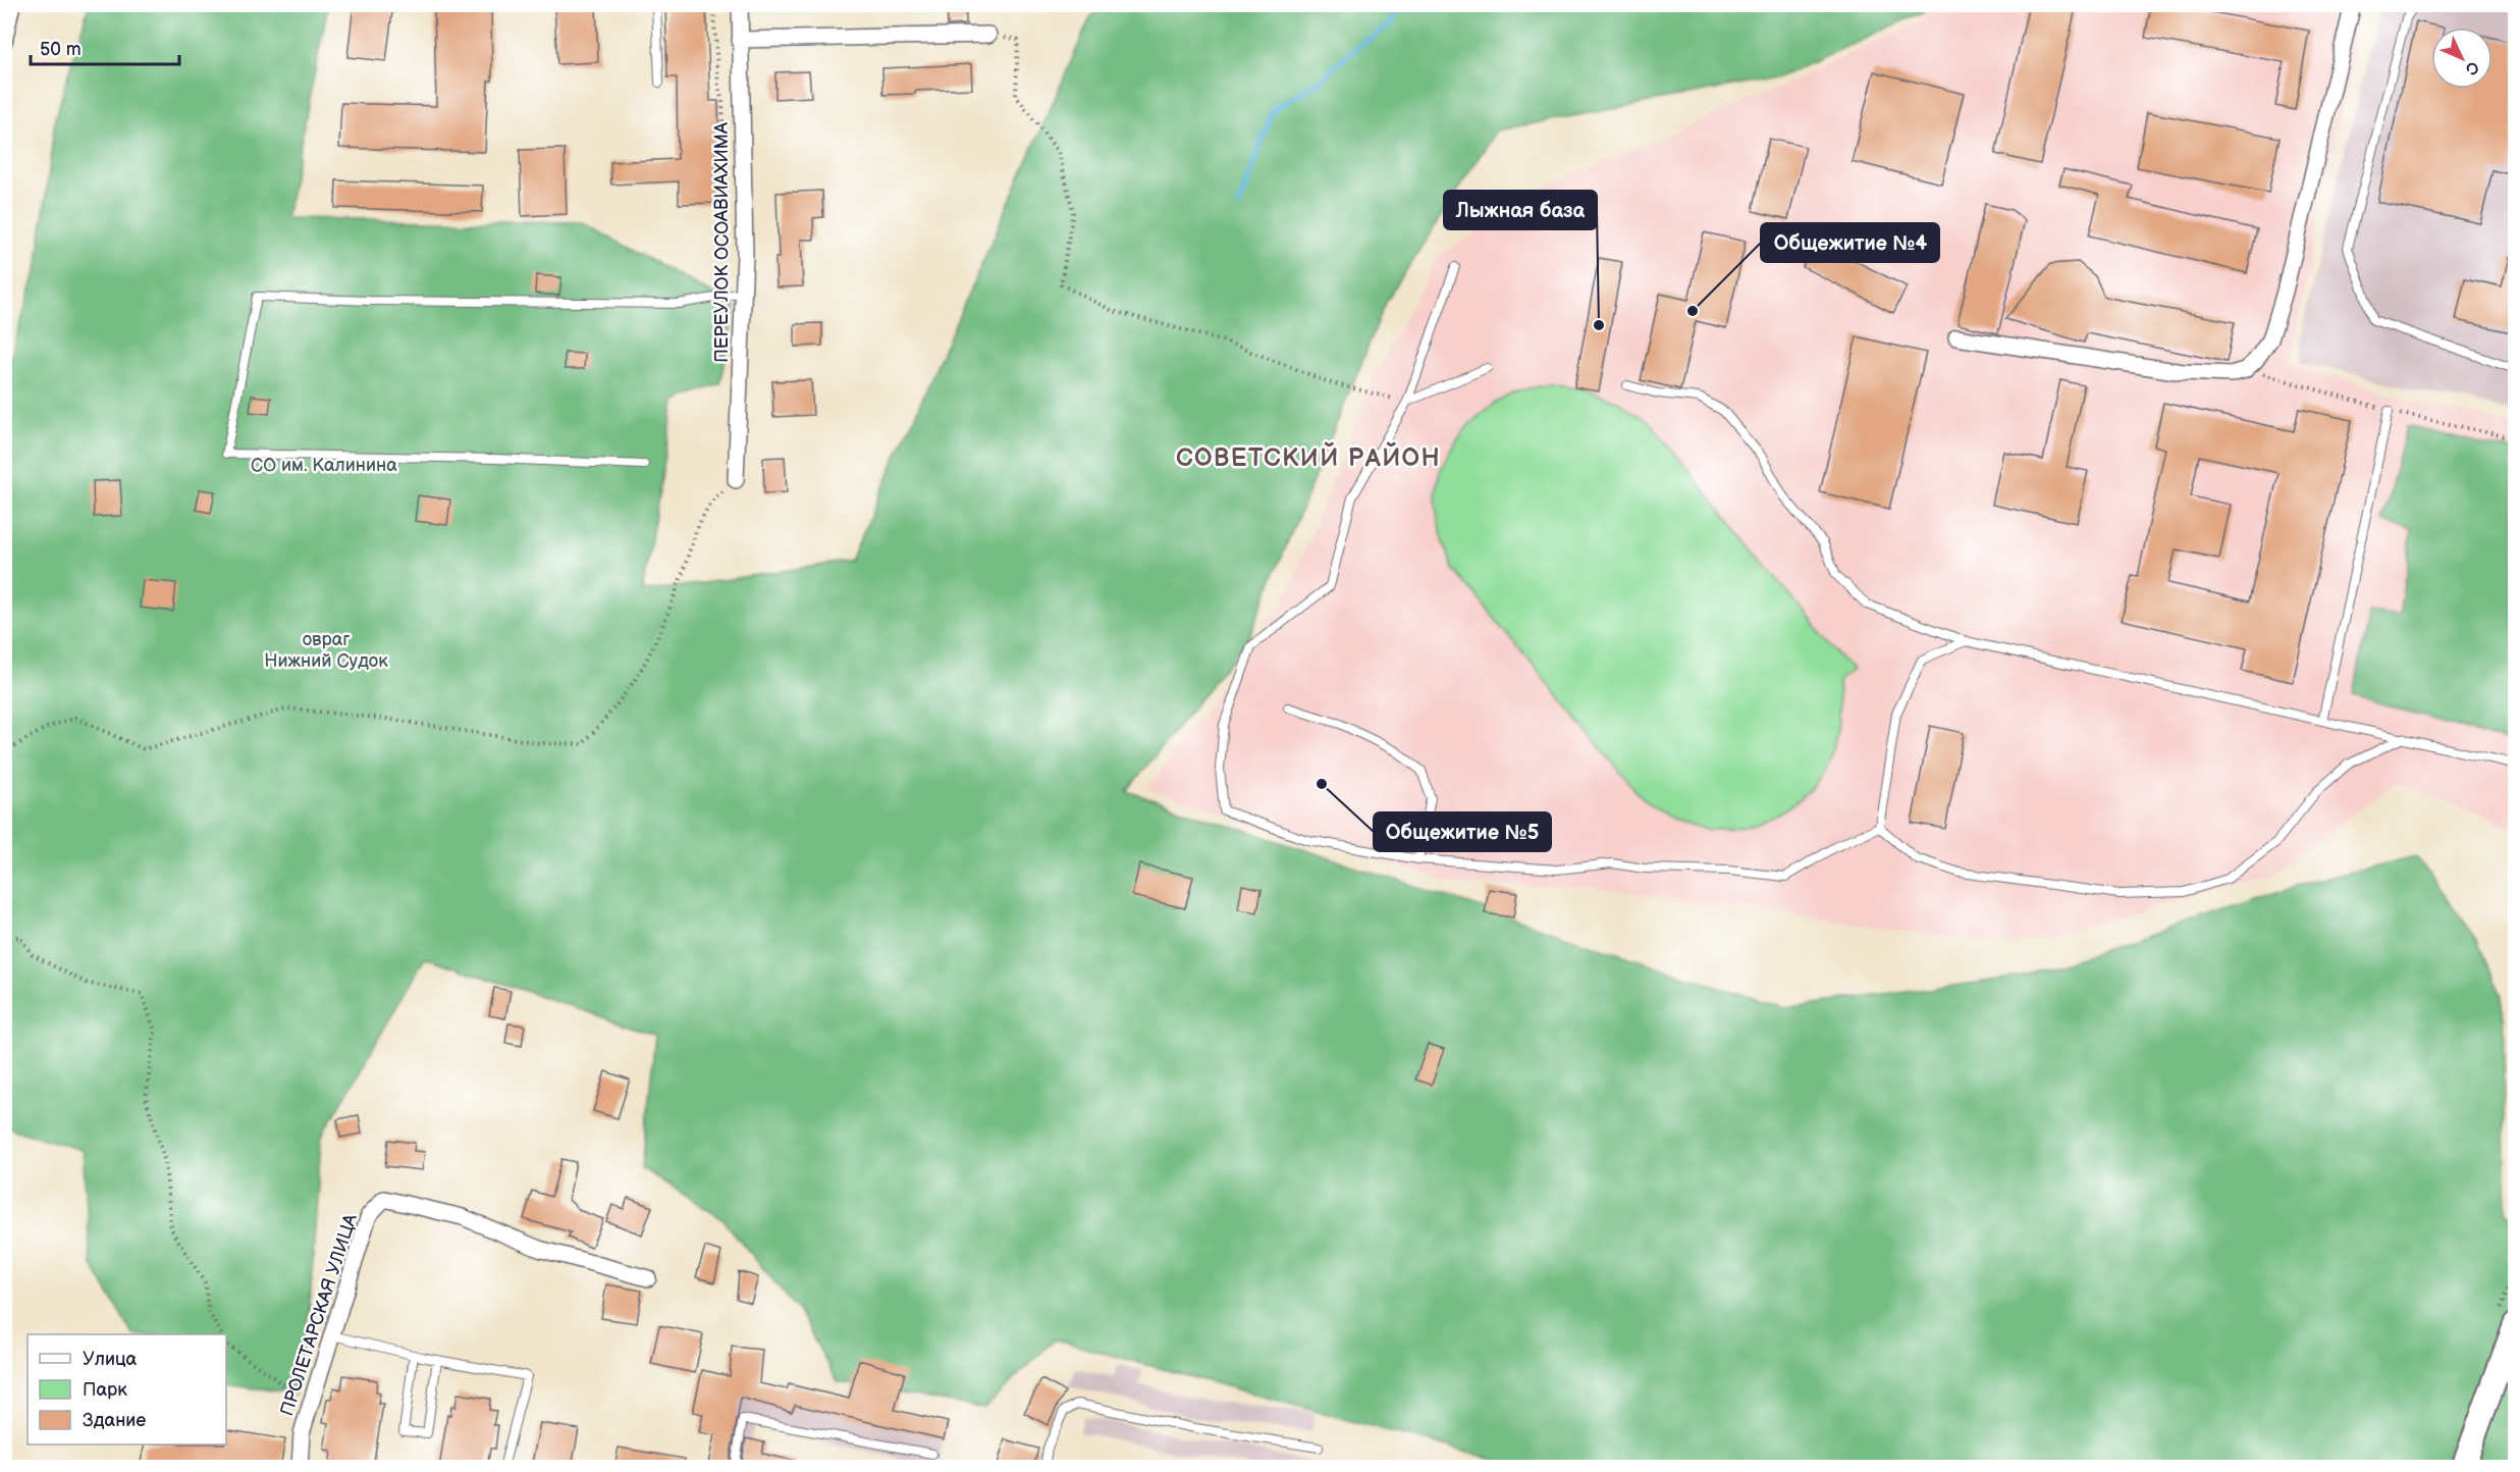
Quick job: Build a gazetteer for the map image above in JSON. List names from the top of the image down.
{
  "streets": {
    "street": ["ПЕРЕУЛОК ОСОАВИАХИМА", "ПРОЛЕТАРСКАЯ УЛИЦА"]
  },
  "districts": ["СОВЕТСКИЙ РАЙОН"],
  "parks": ["СО им. Калинина", "овраг Нижний Судок"],
  "places": ["Общежитие №4", "Лыжная база", "Общежитие №5"],
  "legend": ["Улица", "Парк", "Здание"],
  "scale_bar": "50 m",
  "north": "bottom right"
}
